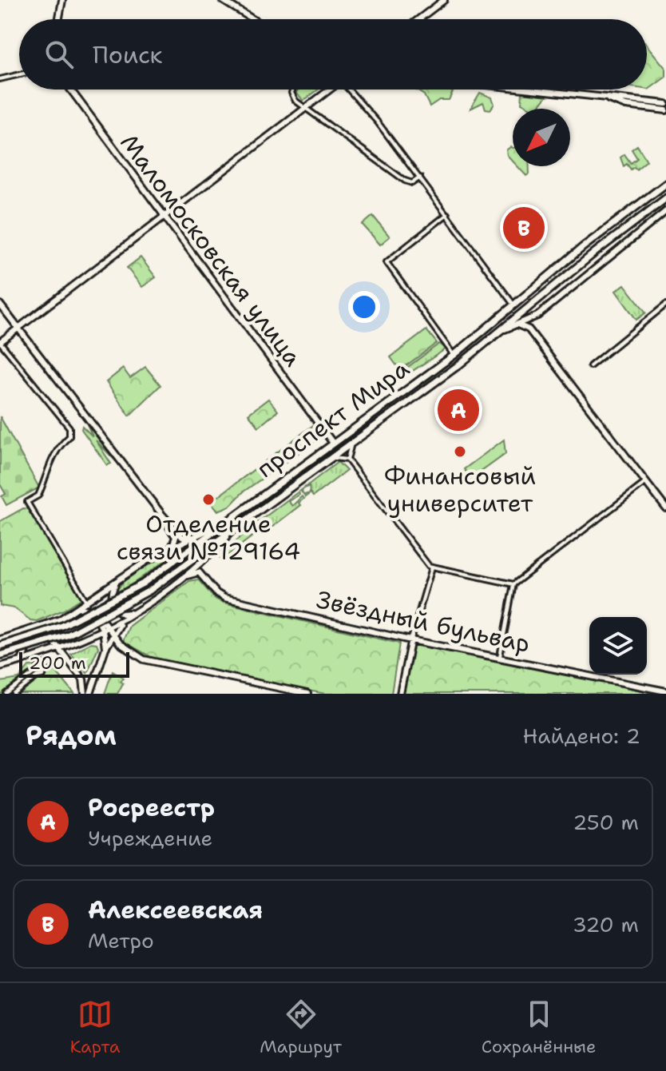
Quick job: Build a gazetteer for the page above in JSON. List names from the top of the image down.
{
  "streets": {
    "main road": ["проспект Мира"],
    "street": ["Маломосковская улица", "Звёздный бульвар"]
  },
  "crossings": [
    ["Маломосковская улица", "проспект Мира"]
  ],
  "places": ["Финансовый университет", "Отделение связи №129164"],
  "scale_bar": "200 m",
  "north": "bottom left",
  "page": {
    "search": "Поиск",
    "pins": ["B", "A"],
    "scale": "200 m",
    "heading": ["Рядом", "Найдено: 2"],
    "list": [
      {
        "mark": "A",
        "name": "Росреестр",
        "note": "Учреждение",
        "value": "250 m"
      },
      {
        "mark": "B",
        "name": "Алексеевская",
        "note": "Метро",
        "value": "320 m"
      }
    ],
    "nav": ["Карта", "Маршрут", "Сохранённые"]
  }
}
